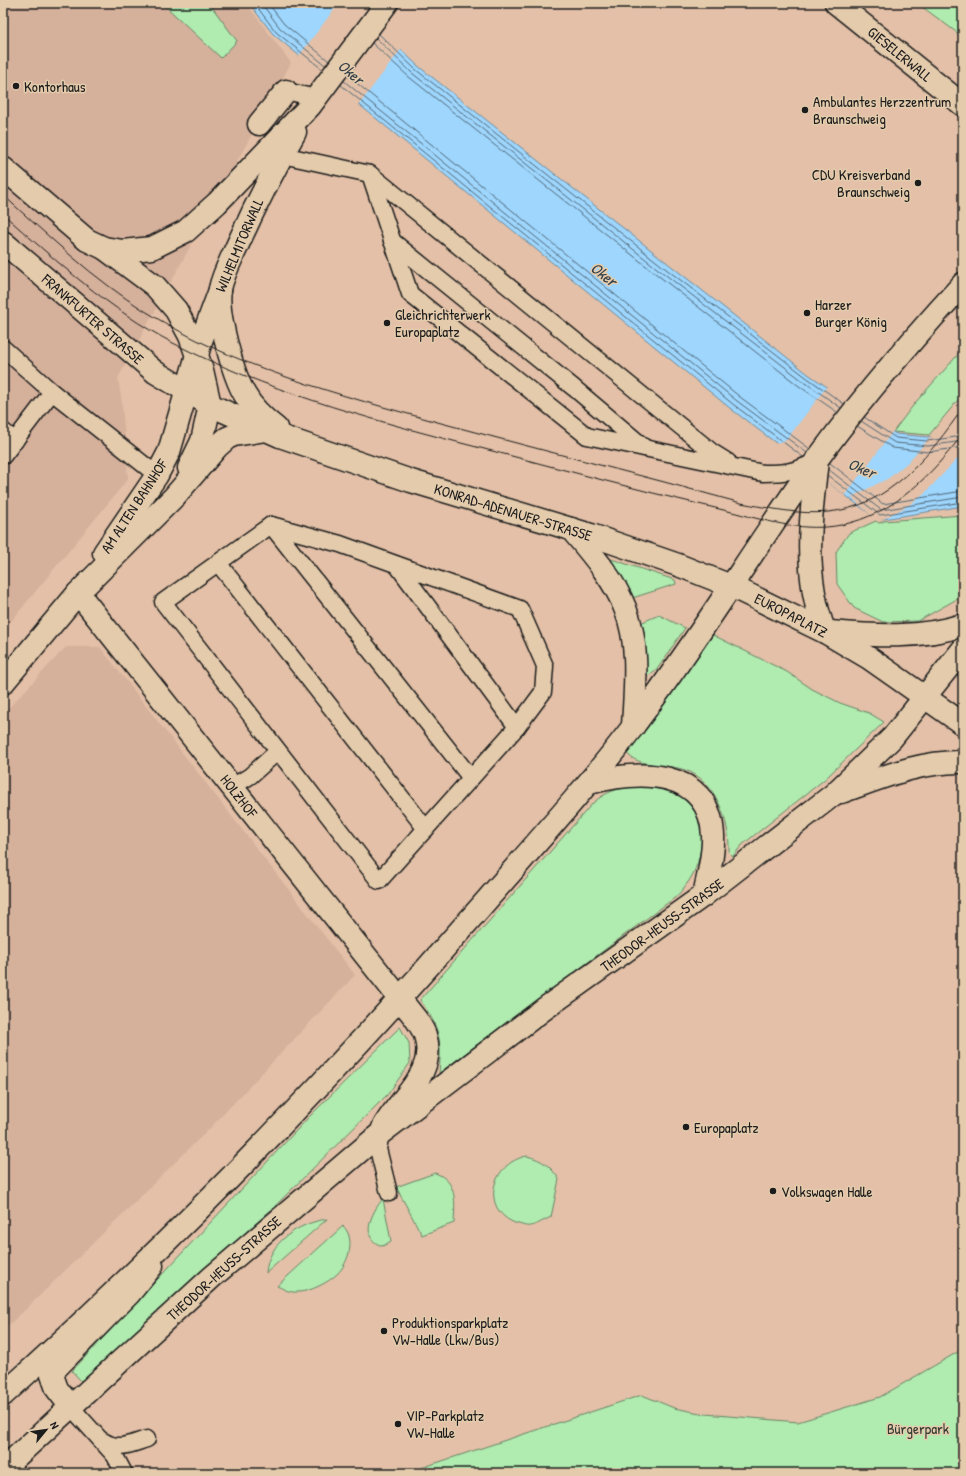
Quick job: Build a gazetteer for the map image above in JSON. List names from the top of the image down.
{
  "streets": {
    "main road": [
      "GIESELERWALL",
      "WILHELMITORWALL",
      "FRANKFURTER STRASSE",
      "AM ALTEN BAHNHOF",
      "KONRAD-ADENAUER-STRASSE",
      "EUROPAPLATZ",
      "HOLZHOF",
      "THEODOR-HEUSS-STRASSE"
    ]
  },
  "crossings": [
    ["WILHELMITORWALL", "FRANKFURTER STRASSE"],
    ["WILHELMITORWALL", "AM ALTEN BAHNHOF"],
    ["WILHELMITORWALL", "KONRAD-ADENAUER-STRASSE"],
    ["FRANKFURTER STRASSE", "AM ALTEN BAHNHOF"],
    ["FRANKFURTER STRASSE", "KONRAD-ADENAUER-STRASSE"],
    ["AM ALTEN BAHNHOF", "KONRAD-ADENAUER-STRASSE"],
    ["AM ALTEN BAHNHOF", "HOLZHOF"],
    ["KONRAD-ADENAUER-STRASSE", "EUROPAPLATZ"],
    ["EUROPAPLATZ", "THEODOR-HEUSS-STRASSE"],
    ["HOLZHOF", "THEODOR-HEUSS-STRASSE"]
  ],
  "water": ["Oker"],
  "parks": ["Bürgerpark"],
  "places": [
    "Kontorhaus",
    "Ambulantes Herzzentrum Braunschweig",
    "CDU Kreisverband Braunschweig",
    "Harzer Burger König",
    "Gleichrichterwerk Europaplatz",
    "Europaplatz",
    "Volkswagen Halle",
    "Produktionsparkplatz VW-Halle (Lkw/Bus)",
    "VIP-Parkplatz VW-Halle"
  ],
  "north": "top right"
}
